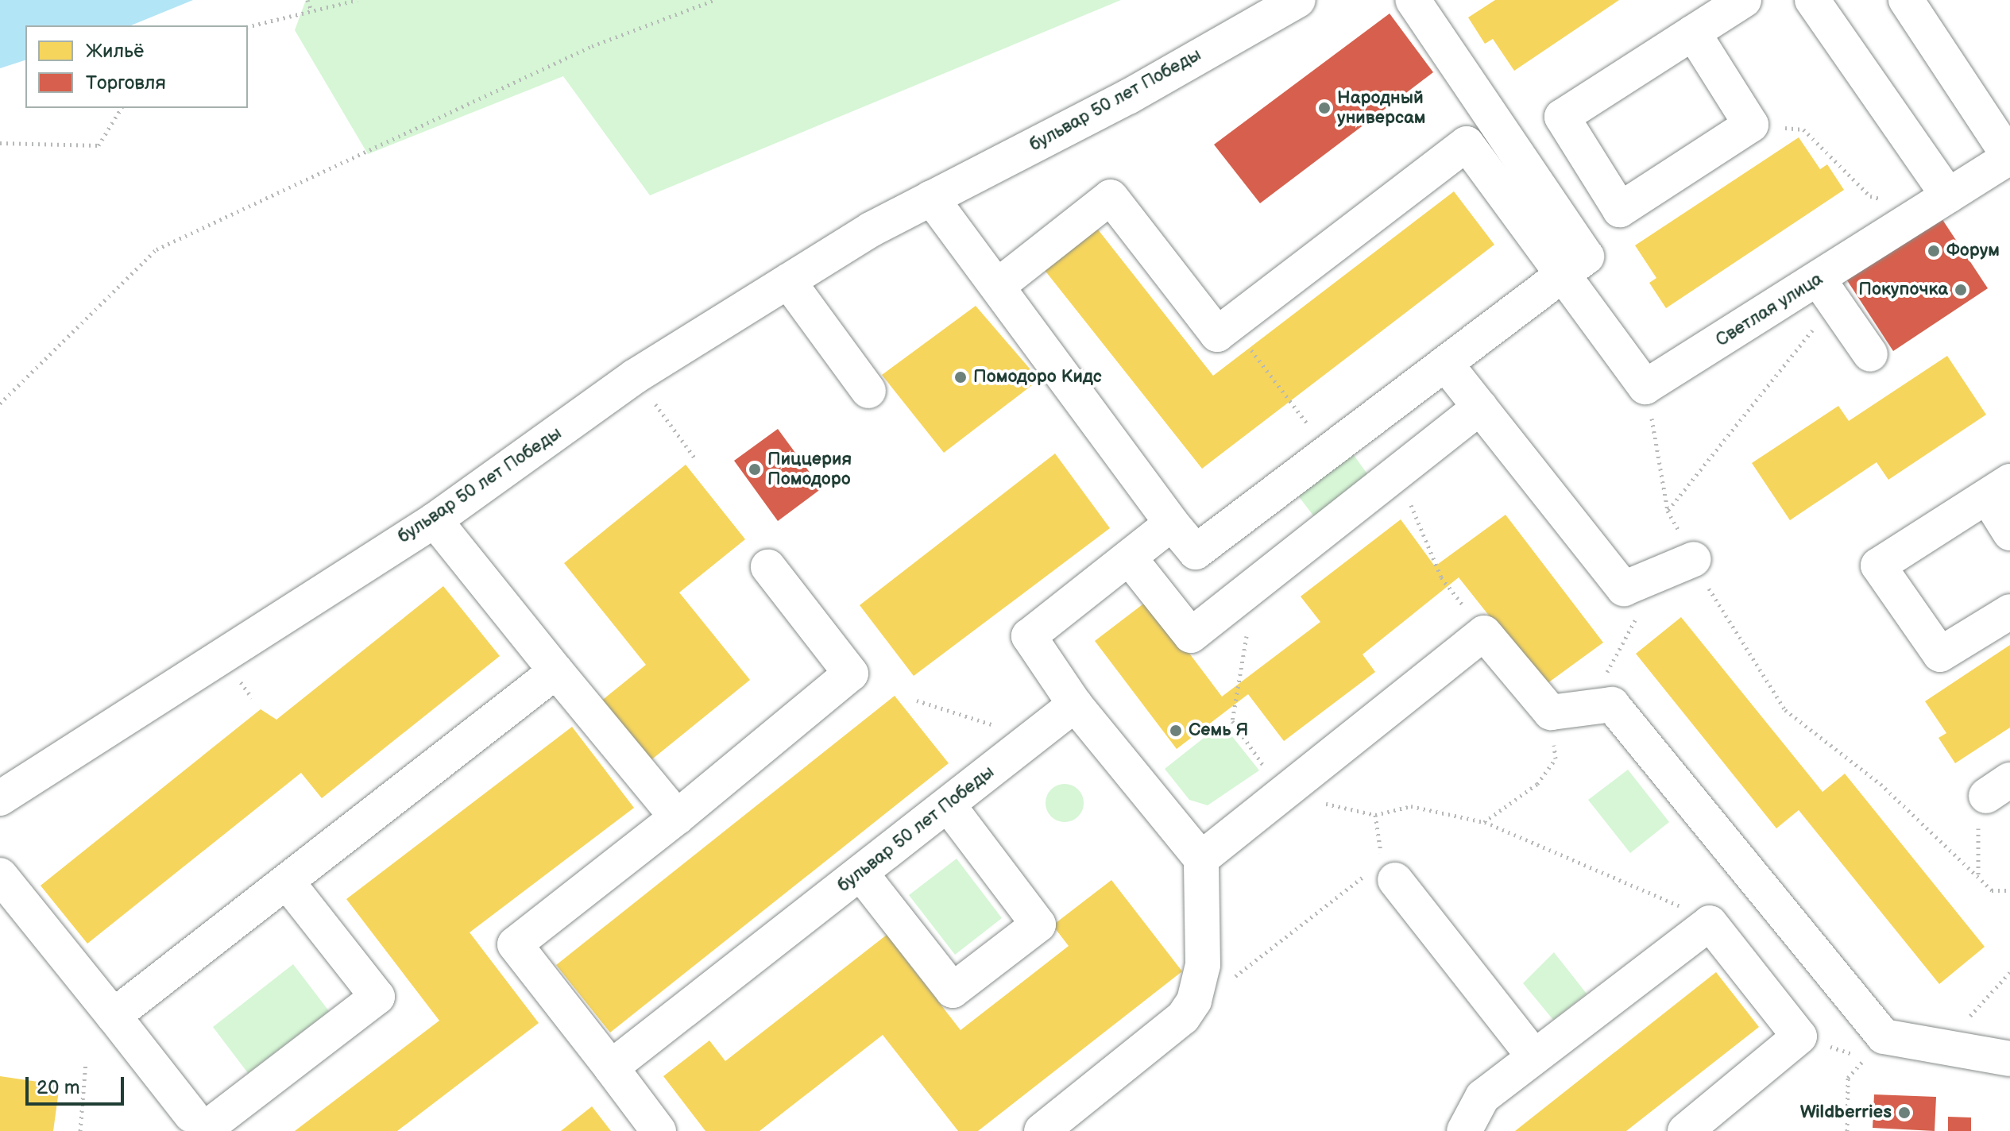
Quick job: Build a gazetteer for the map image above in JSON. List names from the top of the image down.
{
  "streets": {
    "street": ["бульвар 50 лет Победы", "Светлая улица"]
  },
  "places": [
    "Народный универсам",
    "Форум",
    "Покупочка",
    "Помодоро Кидс",
    "Пиццерия Помодоро",
    "Семь Я",
    "Wildberries"
  ],
  "legend": ["Жильё", "Торговля"],
  "scale_bar": "20 m"
}
